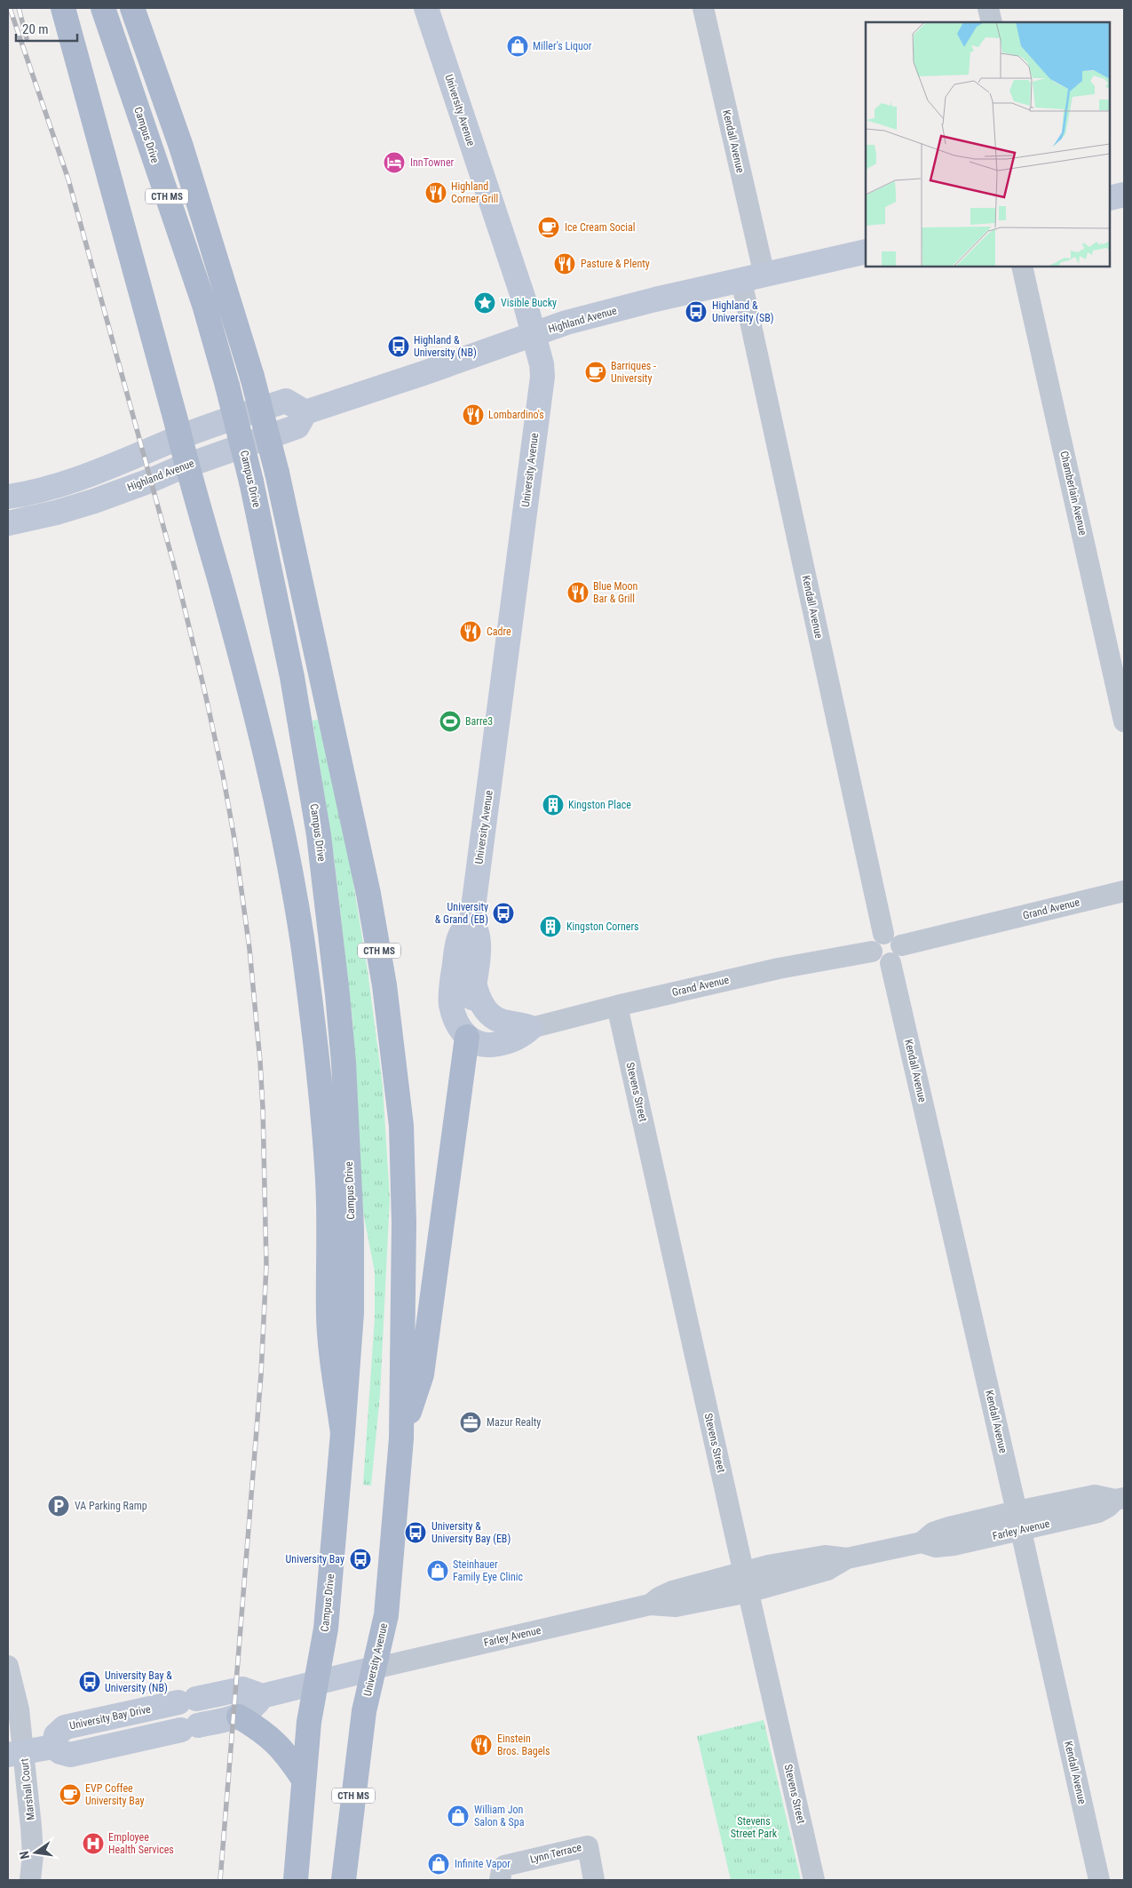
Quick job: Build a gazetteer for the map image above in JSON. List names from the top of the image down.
{
  "streets": {
    "main road": ["University Avenue", "Campus Drive", "CTH MS"],
    "street": [
      "Kendall Avenue",
      "Highland Avenue",
      "Chamberlain Avenue",
      "Grand Avenue",
      "Stevens Street",
      "Farley Avenue",
      "University Bay Drive",
      "Marshall Court",
      "Lynn Terrace"
    ]
  },
  "crossings": [
    ["University Avenue", "CTH MS"],
    ["University Avenue", "Highland Avenue"],
    ["University Avenue", "Farley Avenue"],
    ["Campus Drive", "CTH MS"],
    ["Kendall Avenue", "Highland Avenue"],
    ["Kendall Avenue", "Grand Avenue"],
    ["Kendall Avenue", "Farley Avenue"],
    ["Grand Avenue", "Stevens Street"],
    ["Stevens Street", "Farley Avenue"]
  ],
  "parks": ["Stevens Street Park"],
  "places": {
    "shop": [
      "Miller's Liquor",
      "Steinhauer Family Eye Clinic",
      "William Jon Salon & Spa",
      "Infinite Vapor"
    ],
    "hotel": ["InnTowner"],
    "restaurant": [
      "Highland Corner Grill",
      "Pasture & Plenty",
      "Lombardino's",
      "Blue Moon Bar & Grill",
      "Cadre",
      "Einstein Bros. Bagels"
    ],
    "cafe": ["Ice Cream Social", "Barriques - University", "EVP Coffee University Bay"],
    "place": ["Visible Bucky"],
    "bus stop": [
      "Highland & University (SB)",
      "Highland & University (NB)",
      "University & Grand (EB)",
      "University & University Bay (EB)",
      "University Bay",
      "University Bay & University (NB)"
    ],
    "sports": ["Barre3"],
    "building": ["Kingston Place", "Kingston Corners"],
    "office": ["Mazur Realty"],
    "parking": ["VA Parking Ramp"],
    "hospital": ["Employee Health Services"]
  },
  "scale_bar": "20 m",
  "north": "left"
}
